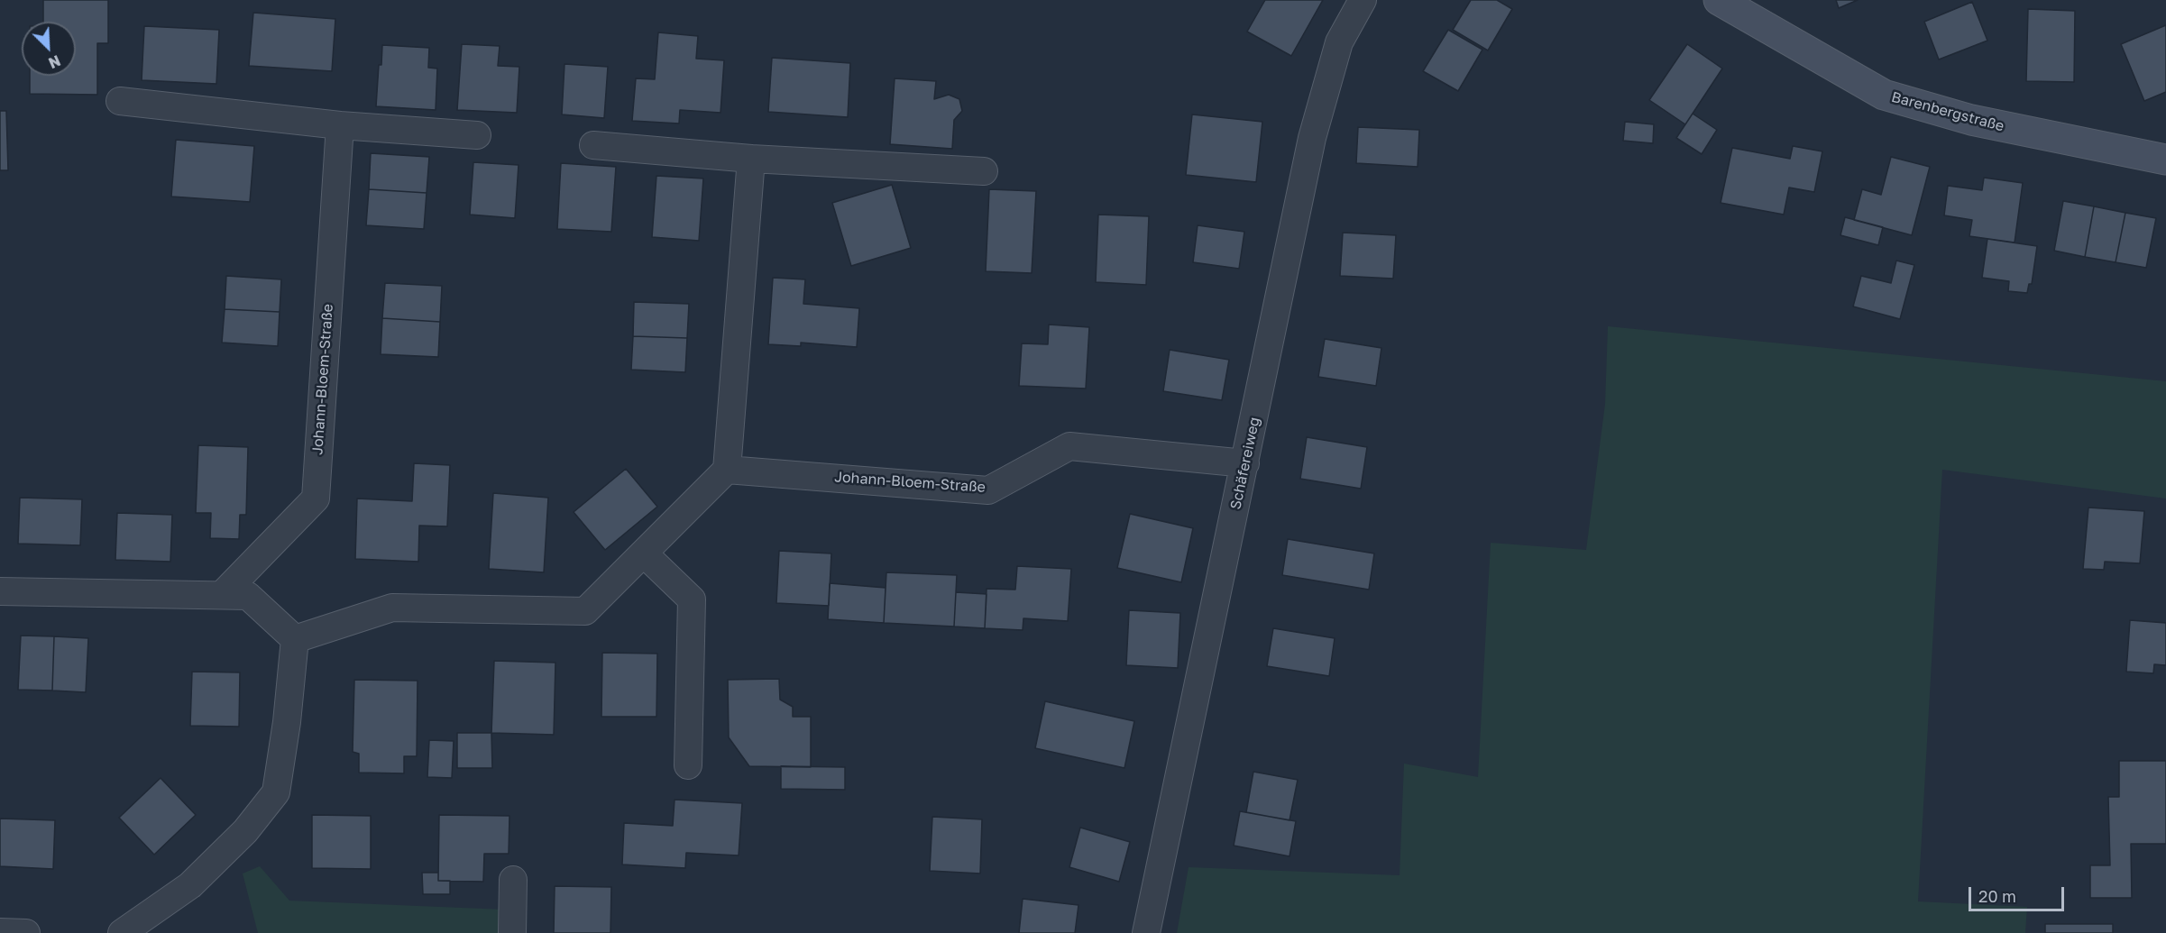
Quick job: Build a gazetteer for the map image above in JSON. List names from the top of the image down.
{
  "streets": {
    "street": ["Barenbergstraße", "Johann-Bloem-Straße", "Schäfereiweg"]
  },
  "crossings": [
    ["Johann-Bloem-Straße", "Schäfereiweg"]
  ],
  "scale_bar": "20 m",
  "north": "bottom right"
}
